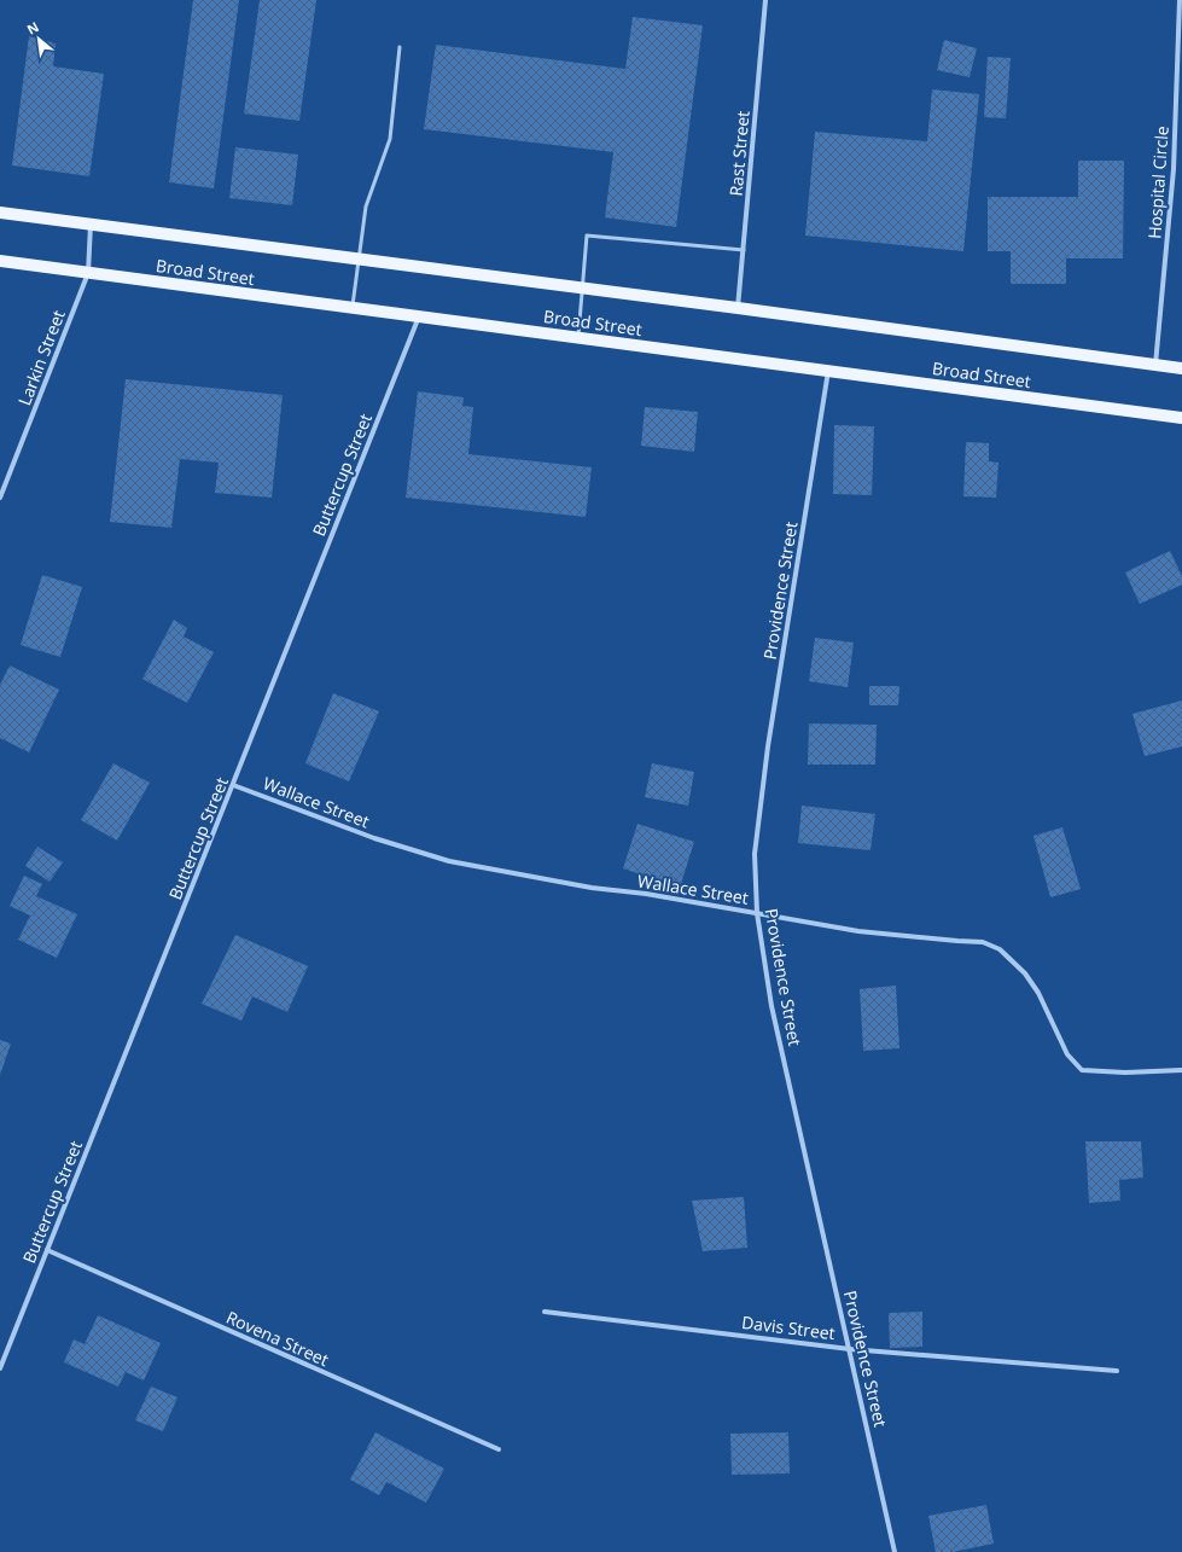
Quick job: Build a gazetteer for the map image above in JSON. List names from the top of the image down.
{
  "streets": {
    "main road": ["Broad Street"],
    "street": [
      "Rast Street",
      "Hospital Circle",
      "Larkin Street",
      "Buttercup Street",
      "Providence Street",
      "Wallace Street",
      "Davis Street",
      "Rovena Street"
    ]
  },
  "crossings": [
    ["Rast Street", "Broad Street"],
    ["Hospital Circle", "Broad Street"],
    ["Broad Street", "Larkin Street"],
    ["Broad Street", "Buttercup Street"],
    ["Broad Street", "Providence Street"],
    ["Buttercup Street", "Wallace Street"],
    ["Buttercup Street", "Rovena Street"],
    ["Providence Street", "Wallace Street"],
    ["Providence Street", "Davis Street"]
  ],
  "north": "top left"
}
